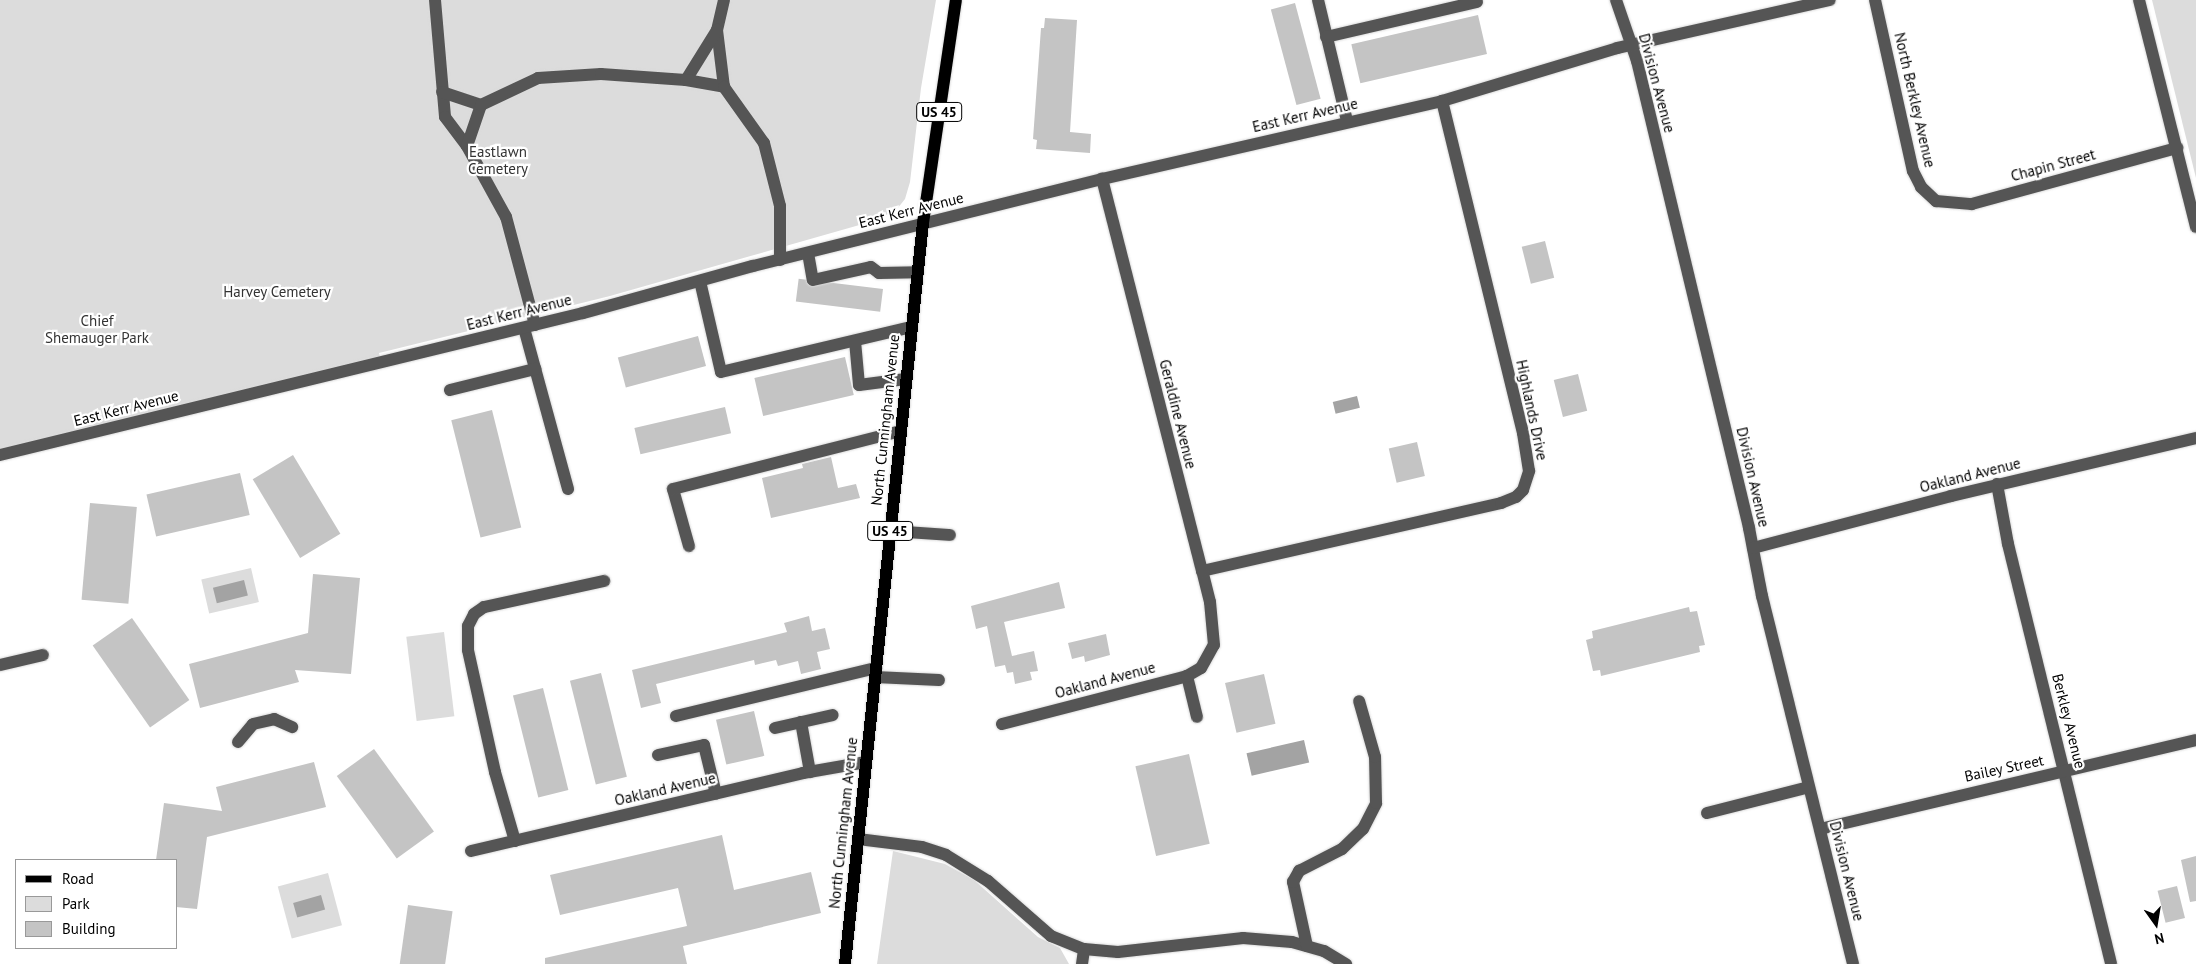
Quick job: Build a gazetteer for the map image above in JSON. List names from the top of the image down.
{
  "streets": {
    "main road": ["US 45", "North Cunningham Avenue"],
    "street": [
      "Division Avenue",
      "North Berkley Avenue",
      "East Kerr Avenue",
      "Chapin Street",
      "Highlands Drive",
      "Geraldine Avenue",
      "Oakland Avenue",
      "Berkley Avenue",
      "Bailey Street"
    ]
  },
  "crossings": [
    ["Division Avenue", "East Kerr Avenue"],
    ["Division Avenue", "Oakland Avenue"],
    ["Division Avenue", "Bailey Street"],
    ["North Berkley Avenue", "Chapin Street"],
    ["East Kerr Avenue", "Highlands Drive"],
    ["East Kerr Avenue", "Geraldine Avenue"],
    ["East Kerr Avenue", "North Cunningham Avenue"],
    ["Highlands Drive", "Geraldine Avenue"],
    ["Geraldine Avenue", "Oakland Avenue"],
    ["North Cunningham Avenue", "Oakland Avenue"],
    ["Oakland Avenue", "Berkley Avenue"],
    ["Berkley Avenue", "Bailey Street"]
  ],
  "parks": ["Eastlawn Cemetery", "Harvey Cemetery", "Chief Shemauger Park"],
  "legend": ["Road", "Park", "Building"],
  "north": "bottom"
}
